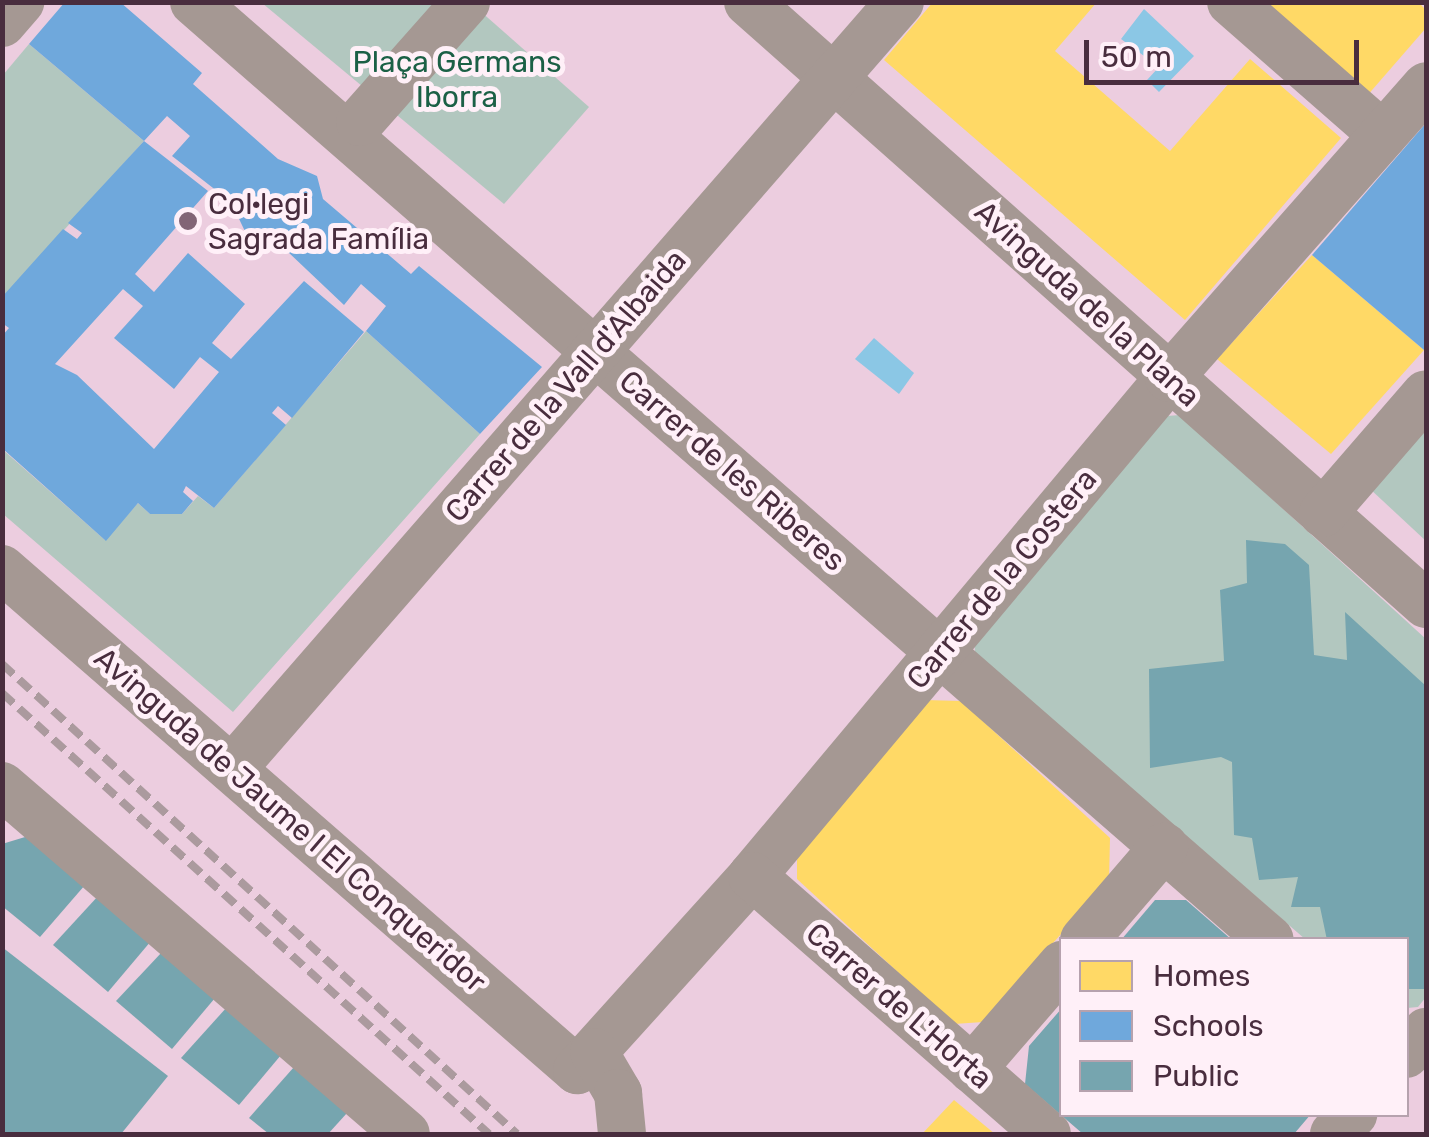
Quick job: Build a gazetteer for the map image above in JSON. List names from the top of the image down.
{
  "streets": {
    "street": [
      "Avinguda de la Plana",
      "Carrer de la Vall d'Albaida",
      "Carrer de les Riberes",
      "Carrer de la Costera",
      "Avinguda de Jaume I El Conqueridor",
      "Carrer de L'Horta"
    ]
  },
  "crossings": [
    ["Avinguda de la Plana", "Carrer de la Vall d'Albaida"],
    ["Avinguda de la Plana", "Carrer de la Costera"],
    ["Carrer de la Vall d'Albaida", "Carrer de les Riberes"],
    ["Carrer de la Vall d'Albaida", "Avinguda de Jaume I El Conqueridor"],
    ["Carrer de les Riberes", "Carrer de la Costera"],
    ["Carrer de la Costera", "Avinguda de Jaume I El Conqueridor"],
    ["Carrer de la Costera", "Carrer de L'Horta"]
  ],
  "parks": ["Plaça Germans Iborra"],
  "places": ["Col·legi Sagrada Família"],
  "legend": ["Homes", "Schools", "Public"],
  "scale_bar": "50 m"
}
